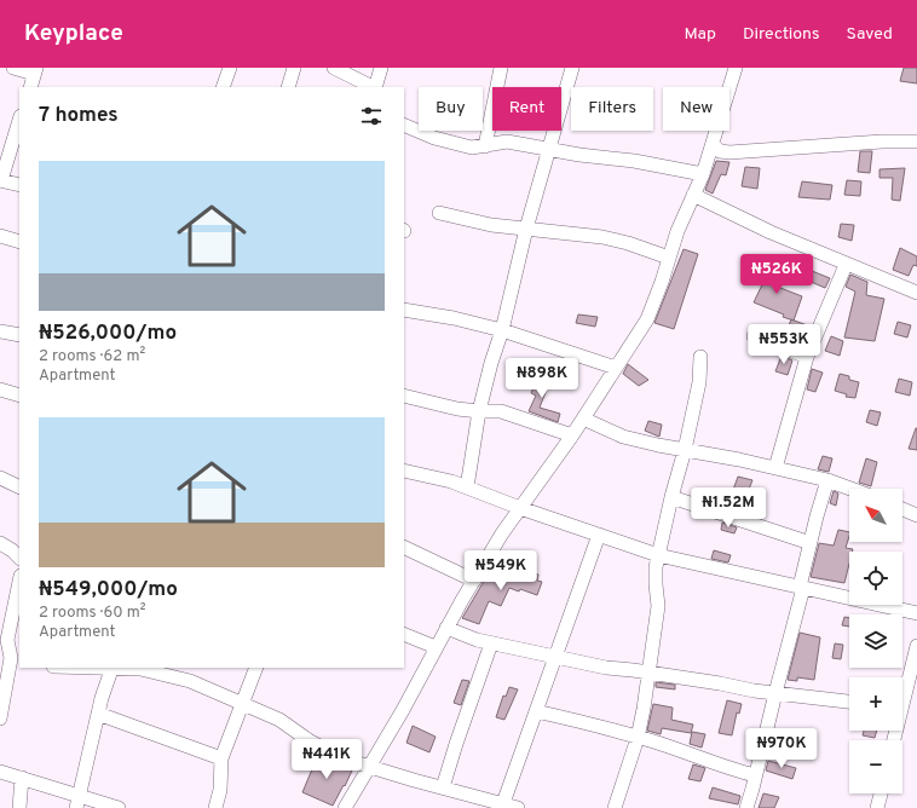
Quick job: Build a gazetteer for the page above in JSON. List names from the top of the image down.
{
  "north": "top left",
  "page": {
    "header": "Keyplace",
    "nav": ["Map", "Directions", "Saved"],
    "chip": [
      "Buy",
      "Rent",
      "Filters",
      "New"
    ],
    "heading": "7 homes",
    "list": [
      {
        "name": "₦526,000/mo",
        "note": "2 rooms · 62 m² · Apartment"
      },
      {
        "name": "₦549,000/mo",
        "note": "2 rooms · 60 m² · Apartment"
      }
    ],
    "price": [
      "₦526K",
      "₦553K",
      "₦898K",
      "₦1.52M",
      "₦549K",
      "₦970K",
      "₦441K"
    ],
    "map_buttons": ["+", "−"]
  }
}
